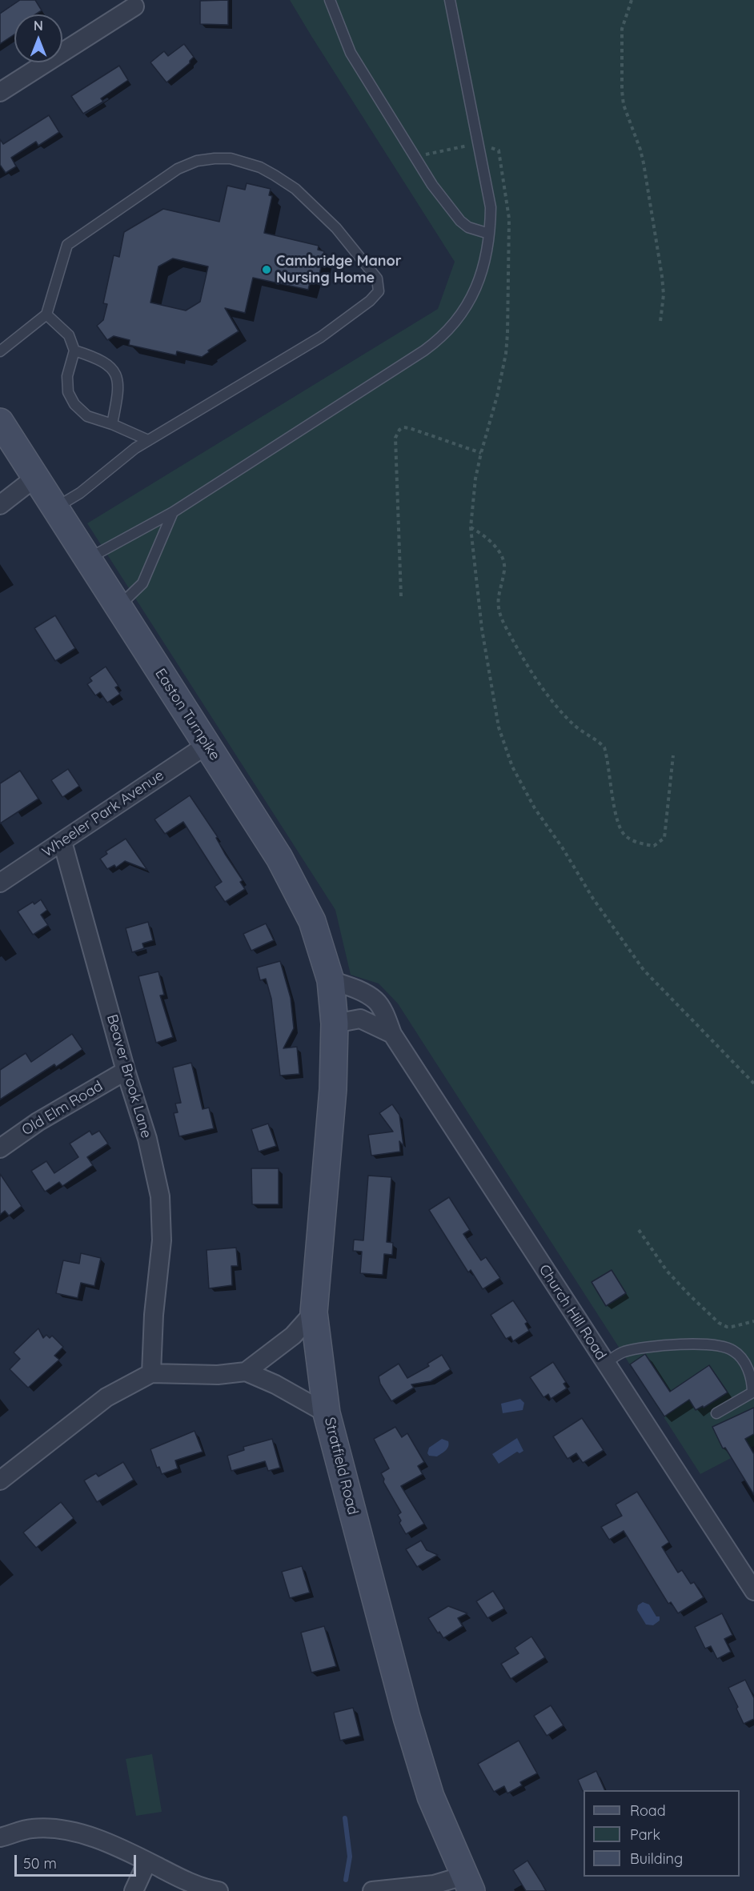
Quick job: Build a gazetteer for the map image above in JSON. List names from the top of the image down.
{
  "streets": {
    "main road": ["Easton Turnpike", "Stratfield Road"],
    "street": [
      "Wheeler Park Avenue",
      "Beaver Brook Lane",
      "Old Elm Road",
      "Church Hill Road"
    ]
  },
  "crossings": [
    ["Easton Turnpike", "Wheeler Park Avenue"],
    ["Easton Turnpike", "Church Hill Road"],
    ["Easton Turnpike", "Stratfield Road"],
    ["Wheeler Park Avenue", "Beaver Brook Lane"],
    ["Beaver Brook Lane", "Old Elm Road"]
  ],
  "places": ["Cambridge Manor Nursing Home"],
  "legend": ["Road", "Park", "Building"],
  "scale_bar": "50 m",
  "north": "top"
}
